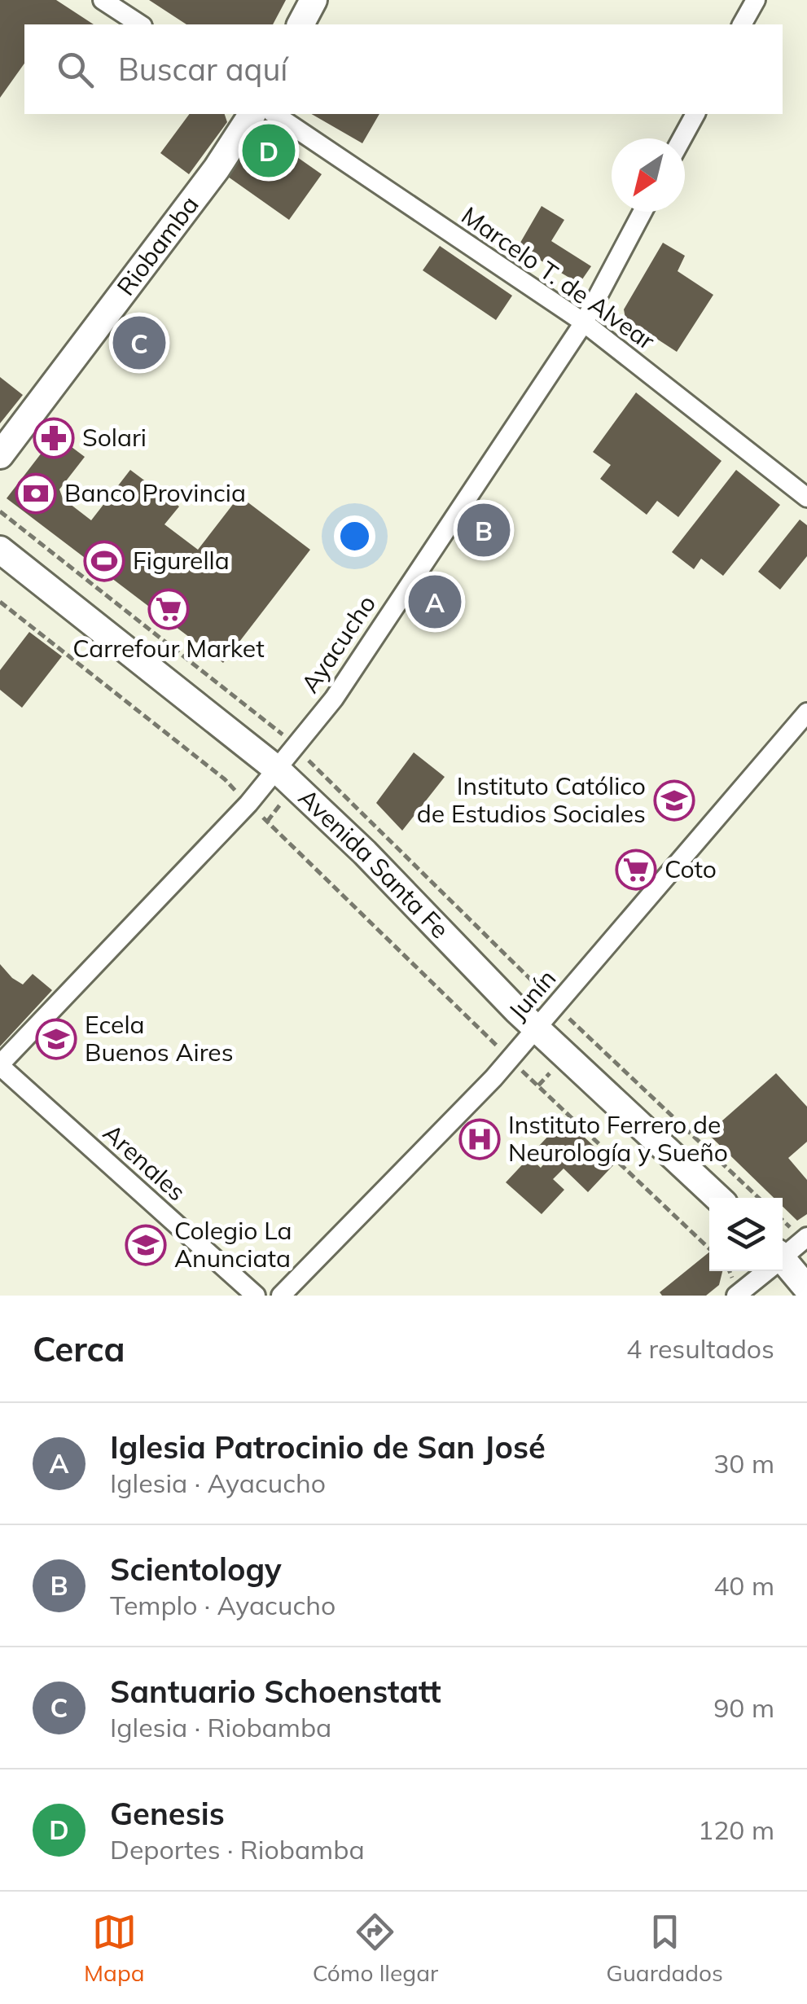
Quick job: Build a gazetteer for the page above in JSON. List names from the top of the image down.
{
  "streets": {
    "main road": ["Riobamba", "Avenida Santa Fe"],
    "street": [
      "Marcelo T. de Alvear",
      "Ayacucho",
      "Junín",
      "Arenales"
    ]
  },
  "crossings": [
    ["Marcelo T. de Alvear", "Ayacucho"],
    ["Ayacucho", "Avenida Santa Fe"],
    ["Ayacucho", "Arenales"],
    ["Avenida Santa Fe", "Junín"]
  ],
  "places": {
    "pharmacy": ["Solari"],
    "bank": ["Banco Provincia"],
    "sports": ["Figurella"],
    "supermarket": ["Carrefour Market", "Coto"],
    "school or university": ["Instituto Católico de Estudios Sociales", "Ecela Buenos Aires", "Colegio La Anunciata"],
    "hospital": ["Instituto Ferrero de Neurología y Sueño"]
  },
  "north": "bottom left",
  "page": {
    "search": "Buscar aquí",
    "pins": [
      "D",
      "C",
      "B",
      "A"
    ],
    "heading": ["Cerca", "4 resultados"],
    "list": [
      {
        "mark": "A",
        "name": "Iglesia Patrocinio de San José",
        "note": "Iglesia · Ayacucho",
        "value": "30 m"
      },
      {
        "mark": "B",
        "name": "Scientology",
        "note": "Templo · Ayacucho",
        "value": "40 m"
      },
      {
        "mark": "C",
        "name": "Santuario Schoenstatt",
        "note": "Iglesia · Riobamba",
        "value": "90 m"
      },
      {
        "mark": "D",
        "name": "Genesis",
        "note": "Deportes · Riobamba",
        "value": "120 m"
      }
    ],
    "nav": ["Mapa", "Cómo llegar", "Guardados"]
  }
}
